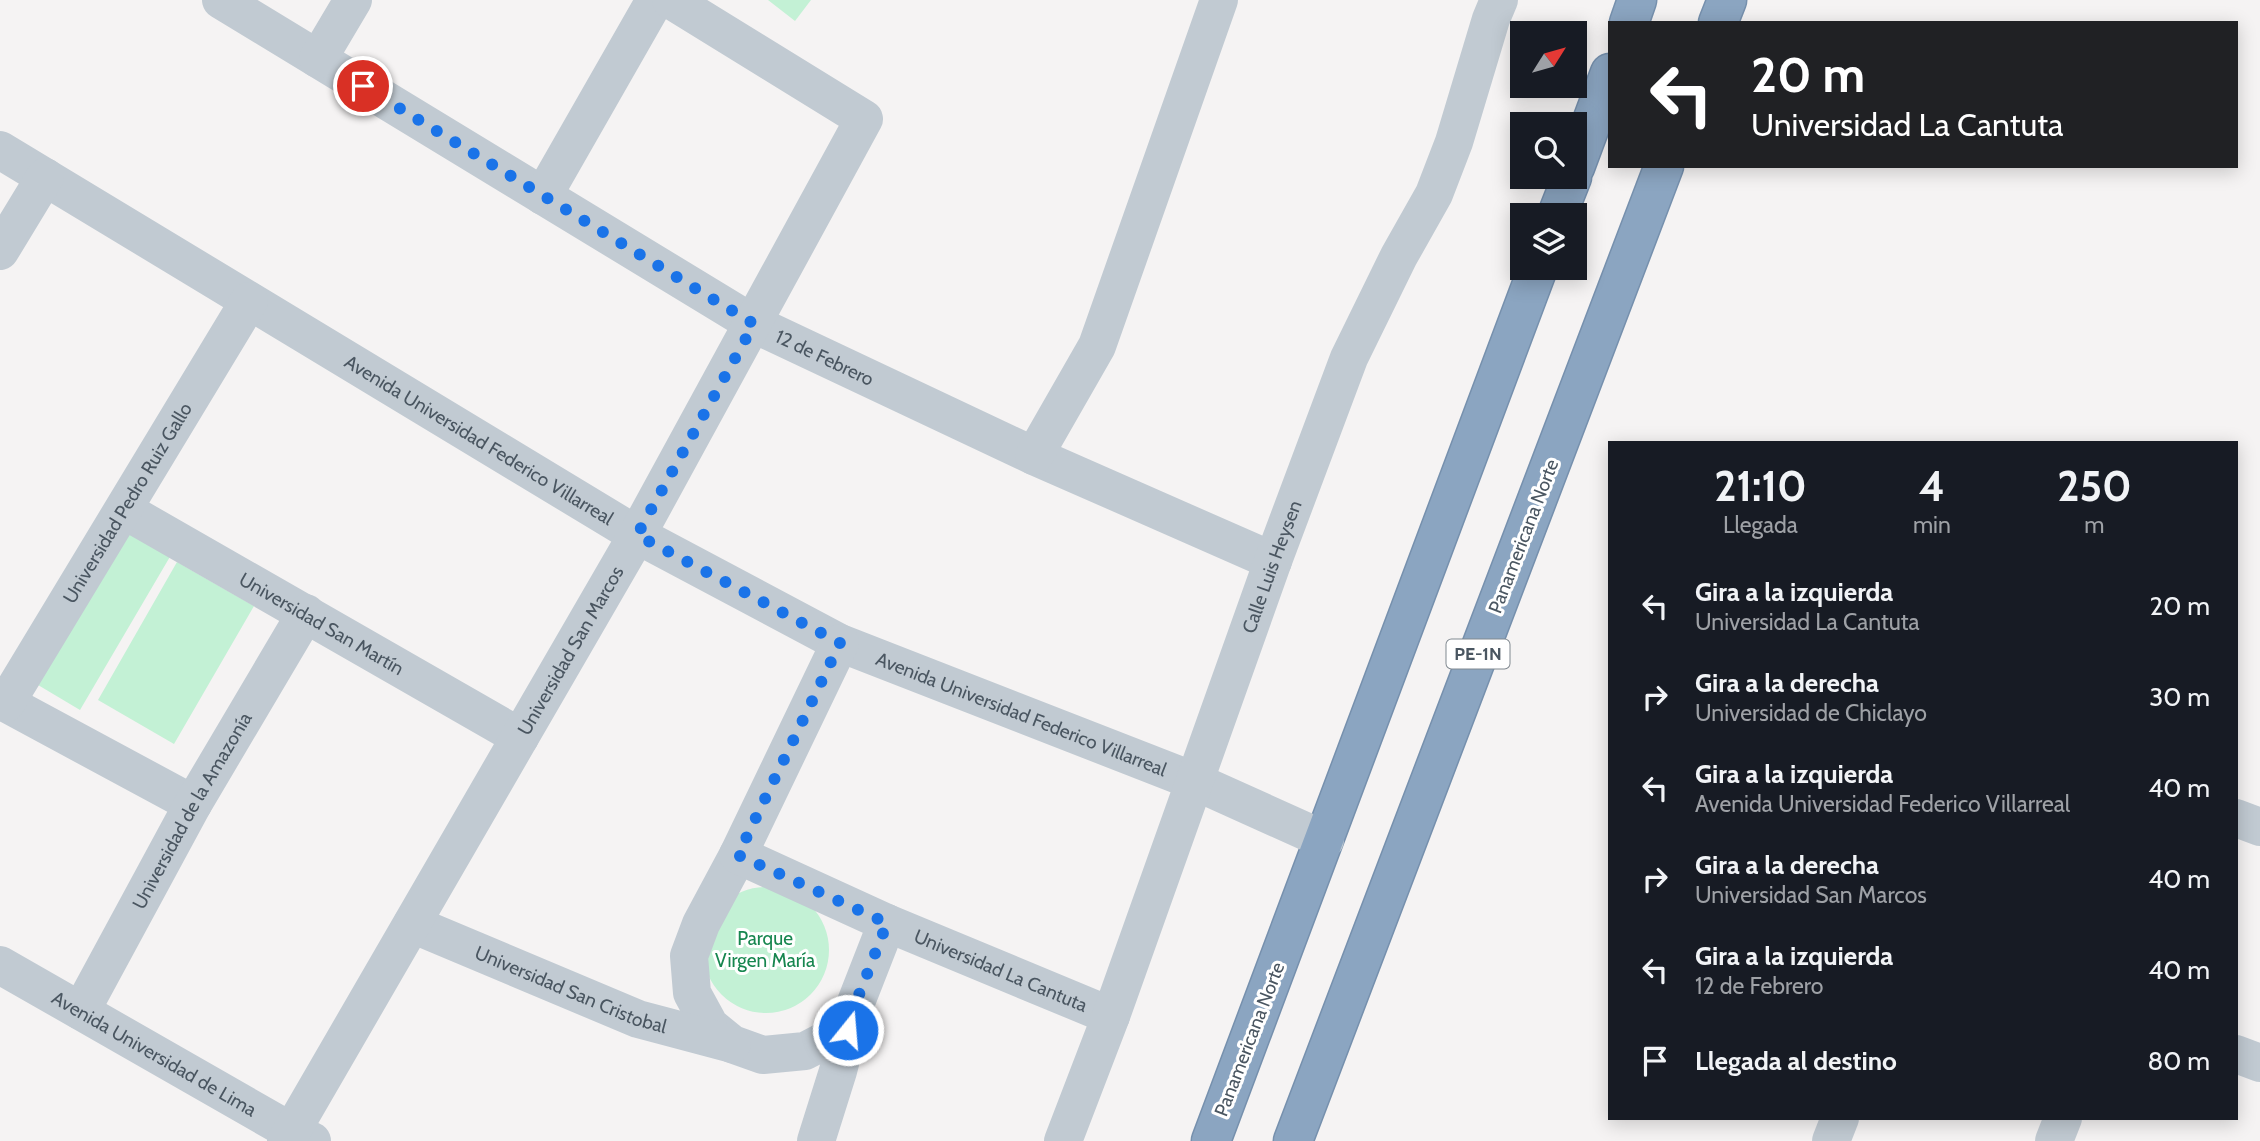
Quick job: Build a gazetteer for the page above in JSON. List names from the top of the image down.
{
  "streets": {
    "highway": ["Panamericana Norte", "PE-1N"],
    "street": [
      "12 de Febrero",
      "Avenida Universidad Federico Villarreal",
      "Universidad Pedro Ruiz Gallo",
      "Calle Luis Heysen",
      "Universidad San Martín",
      "Universidad San Marcos",
      "Universidad de la Amazonía",
      "Universidad La Cantuta",
      "Universidad San Cristobal",
      "Avenida Universidad de Lima"
    ]
  },
  "crossings": [
    ["12 de Febrero", "Calle Luis Heysen"],
    ["12 de Febrero", "Universidad San Marcos"],
    ["Avenida Universidad Federico Villarreal", "Universidad Pedro Ruiz Gallo"],
    ["Avenida Universidad Federico Villarreal", "Panamericana Norte"],
    ["Avenida Universidad Federico Villarreal", "Calle Luis Heysen"],
    ["Avenida Universidad Federico Villarreal", "Universidad San Marcos"],
    ["Universidad Pedro Ruiz Gallo", "Universidad San Martín"],
    ["Calle Luis Heysen", "Universidad La Cantuta"],
    ["Universidad San Martín", "Universidad San Marcos"],
    ["Universidad San Martín", "Universidad de la Amazonía"],
    ["Universidad San Marcos", "Universidad San Cristobal"],
    ["Universidad San Marcos", "Avenida Universidad de Lima"],
    ["Universidad de la Amazonía", "Avenida Universidad de Lima"],
    ["Universidad La Cantuta", "Universidad San Cristobal"]
  ],
  "parks": ["Parque Virgen María"],
  "north": "top right",
  "page": {
    "turn": ["20 m", "Universidad La Cantuta"],
    "eta": [
      "21:10",
      "Llegada",
      "4",
      "min",
      "250",
      "m"
    ],
    "list": [
      {
        "name": "Gira a la izquierda",
        "note": "Universidad La Cantuta",
        "value": "20 m"
      },
      {
        "name": "Gira a la derecha",
        "note": "Universidad de Chiclayo",
        "value": "30 m"
      },
      {
        "name": "Gira a la izquierda",
        "note": "Avenida Universidad Federico Villarreal",
        "value": "40 m"
      },
      {
        "name": "Gira a la derecha",
        "note": "Universidad San Marcos",
        "value": "40 m"
      },
      {
        "name": "Gira a la izquierda",
        "note": "12 de Febrero",
        "value": "40 m"
      },
      {
        "name": "Llegada al destino",
        "value": "80 m"
      }
    ]
  }
}
